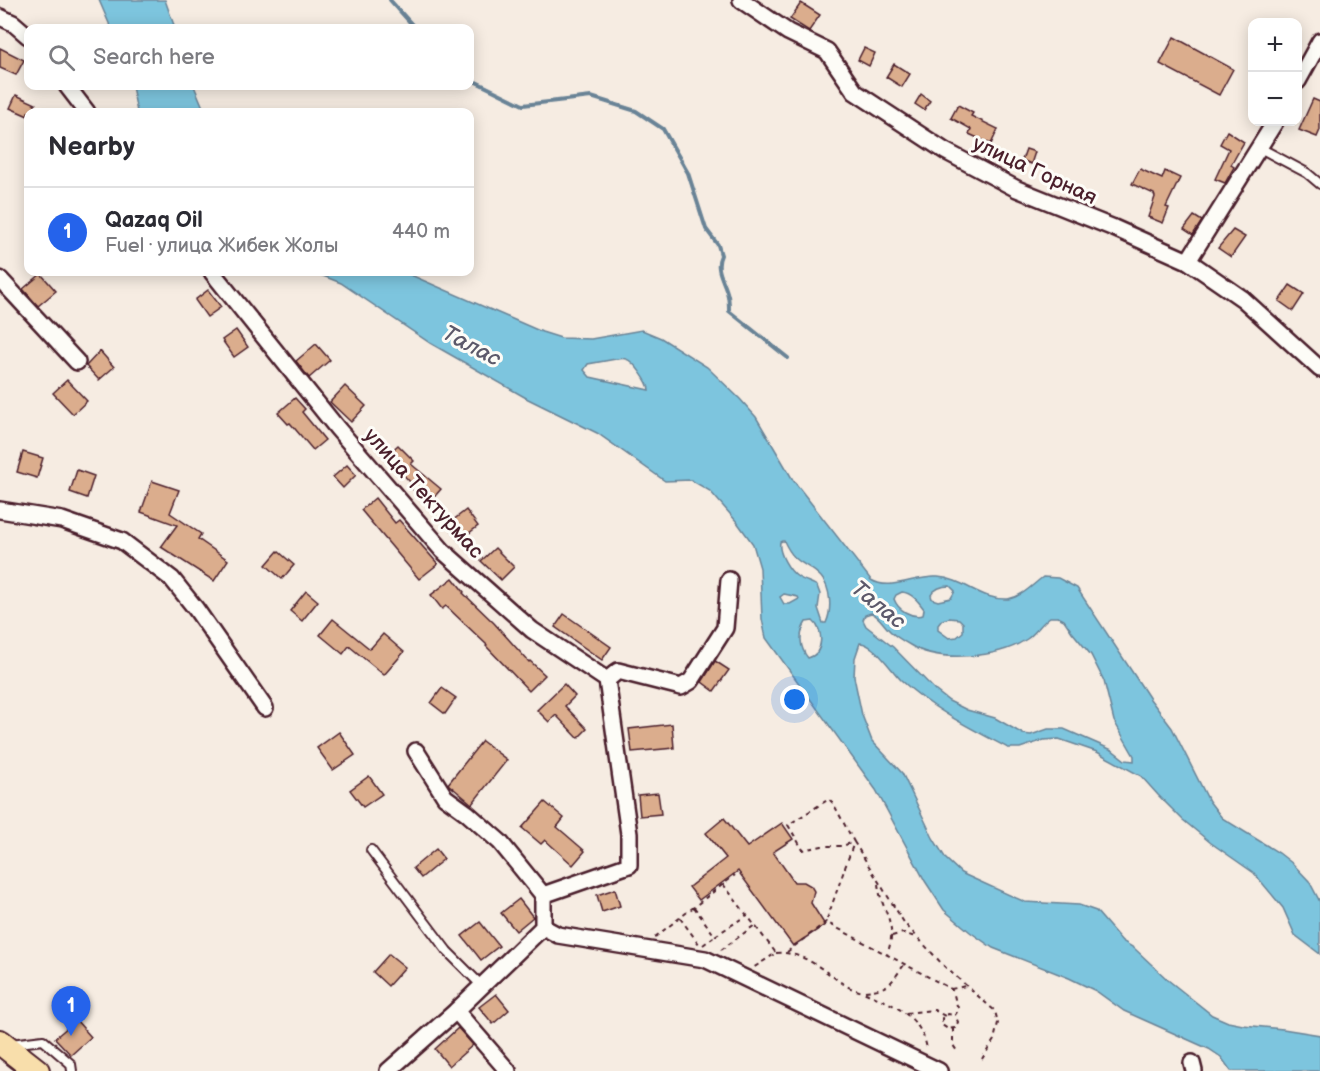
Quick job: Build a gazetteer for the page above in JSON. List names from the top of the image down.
{
  "streets": {
    "street": ["улица Горная", "улица Тектурмас"]
  },
  "water": ["Талас"],
  "page": {
    "map_buttons": ["+", "−"],
    "search": "Search here",
    "heading": "Nearby",
    "list": [
      {
        "mark": "1",
        "name": "Qazaq Oil",
        "note": "Fuel · улица Жибек Жолы",
        "value": "440 m"
      }
    ],
    "pins": "1"
  }
}
